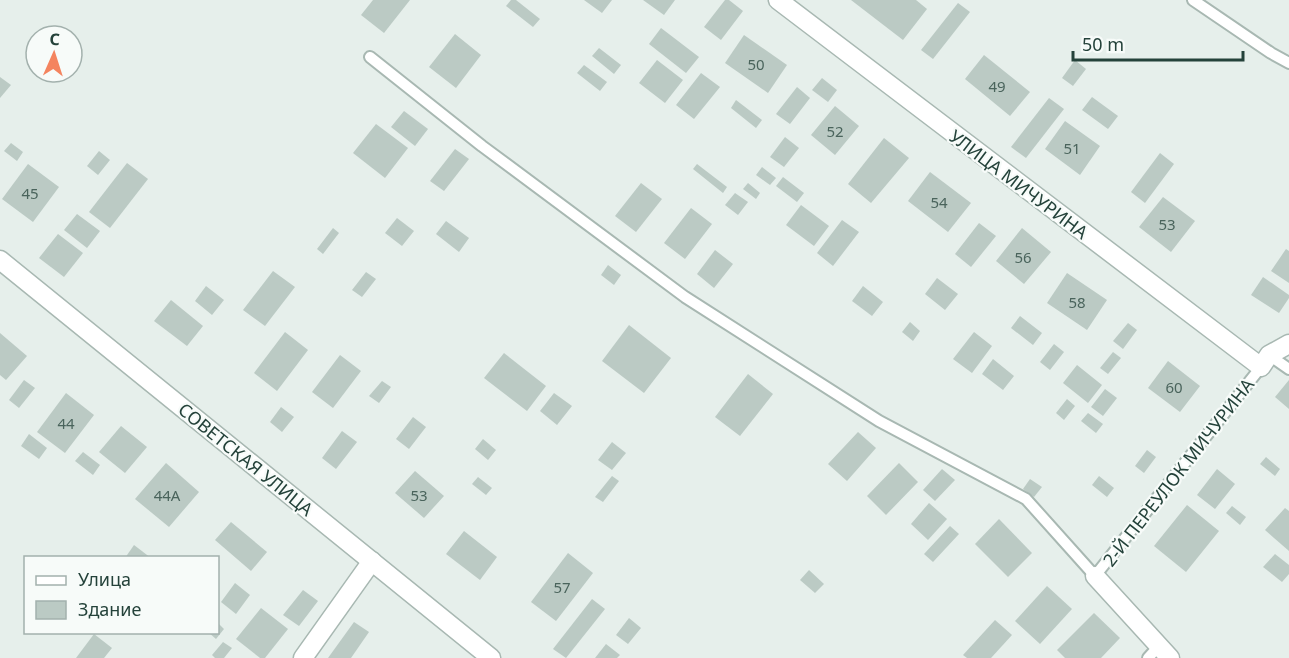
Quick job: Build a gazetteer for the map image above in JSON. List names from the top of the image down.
{
  "streets": {
    "street": ["УЛИЦА МИЧУРИНА", "СОВЕТСКАЯ УЛИЦА"],
    "lane": ["2-Й ПЕРЕУЛОК МИЧУРИНА"]
  },
  "crossings": [
    ["УЛИЦА МИЧУРИНА", "2-Й ПЕРЕУЛОК МИЧУРИНА"]
  ],
  "house_numbers": [
    "50",
    "49",
    "52",
    "51",
    "45",
    "54",
    "53",
    "56",
    "58",
    "60",
    "44",
    "44А",
    "53",
    "57"
  ],
  "legend": ["Улица", "Здание"],
  "scale_bar": "50 m",
  "north": "top"
}
